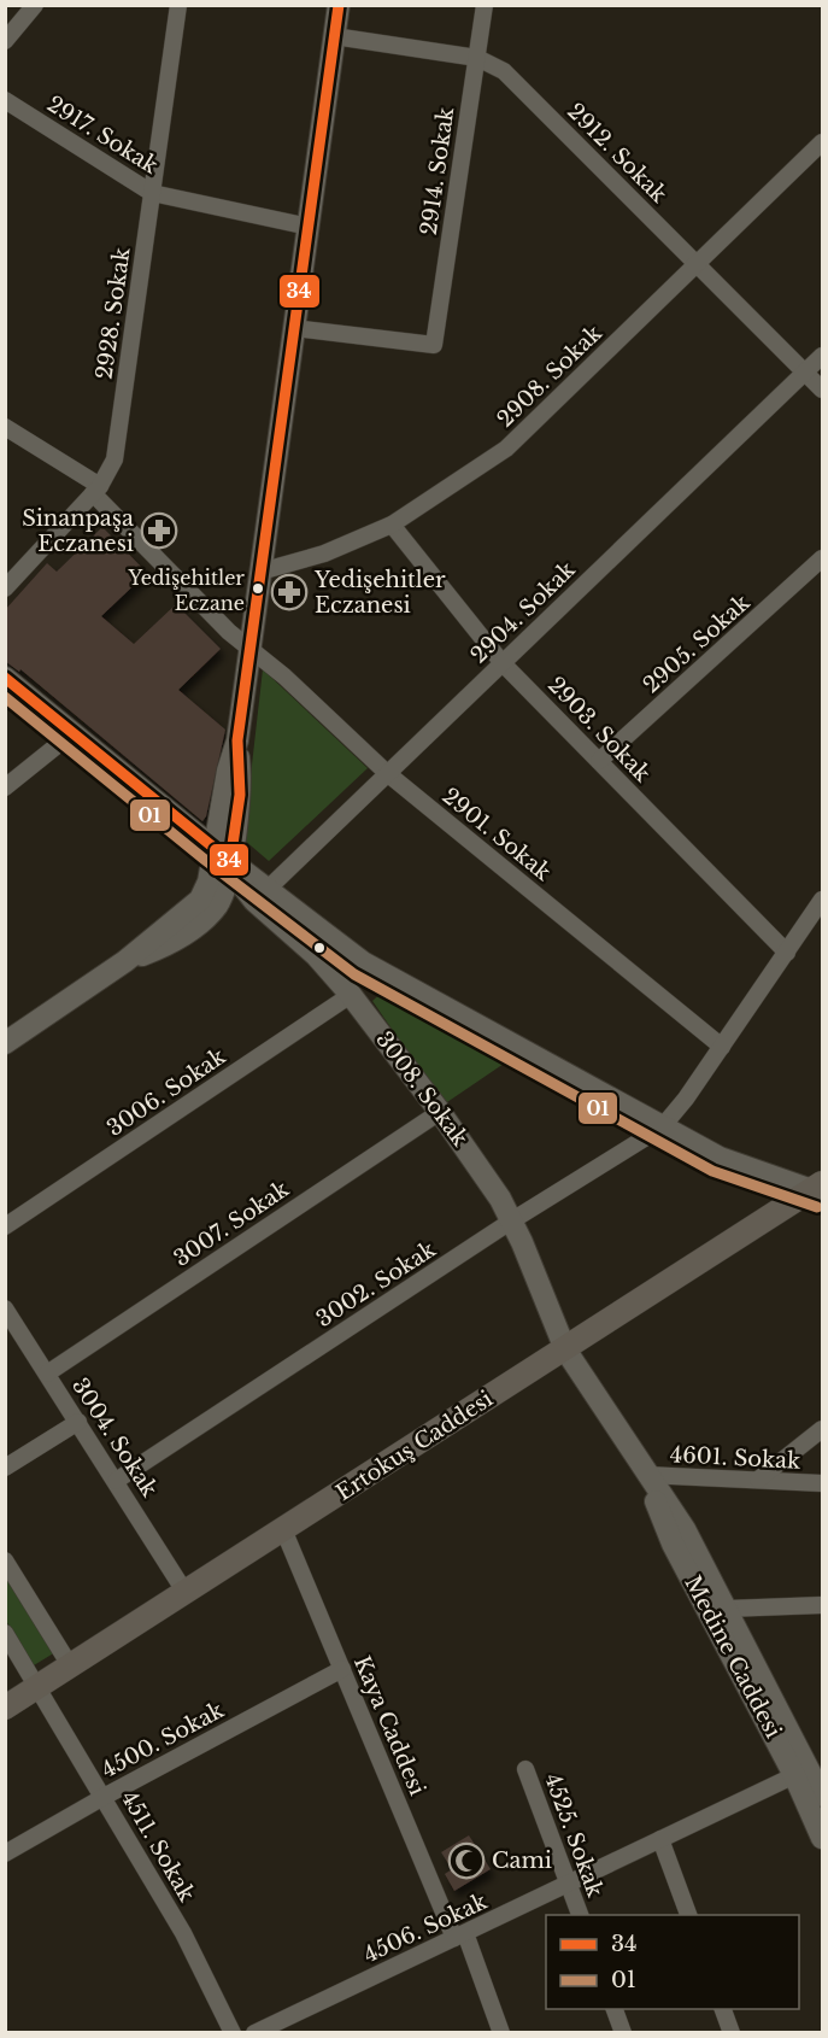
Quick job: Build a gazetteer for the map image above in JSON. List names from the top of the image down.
{
  "streets": {
    "main road": ["Ertokuş Caddesi"],
    "street": [
      "2917. Sokak",
      "2912. Sokak",
      "2914. Sokak",
      "2928. Sokak",
      "2908. Sokak",
      "2904. Sokak",
      "2905. Sokak",
      "2903. Sokak",
      "2901. Sokak",
      "3008. Sokak",
      "3006. Sokak",
      "3007. Sokak",
      "3002. Sokak",
      "3004. Sokak",
      "4601. Sokak",
      "Medine Caddesi",
      "Kaya Caddesi",
      "4500. Sokak",
      "4525. Sokak",
      "4511. Sokak",
      "4506. Sokak"
    ]
  },
  "crossings": [
    ["2917. Sokak", "2928. Sokak"],
    ["2912. Sokak", "2914. Sokak"],
    ["2912. Sokak", "2908. Sokak"],
    ["2912. Sokak", "2904. Sokak"],
    ["2928. Sokak", "2901. Sokak"],
    ["2908. Sokak", "2903. Sokak"],
    ["2904. Sokak", "2903. Sokak"],
    ["2904. Sokak", "2901. Sokak"],
    ["2904. Sokak", "3008. Sokak"],
    ["2905. Sokak", "2903. Sokak"],
    ["3008. Sokak", "3006. Sokak"],
    ["3008. Sokak", "3007. Sokak"],
    ["3008. Sokak", "3002. Sokak"],
    ["3008. Sokak", "Ertokuş Caddesi"],
    ["3008. Sokak", "Medine Caddesi"],
    ["3007. Sokak", "3004. Sokak"],
    ["3002. Sokak", "3004. Sokak"],
    ["3004. Sokak", "Ertokuş Caddesi"],
    ["Ertokuş Caddesi", "Medine Caddesi"],
    ["Ertokuş Caddesi", "Kaya Caddesi"],
    ["Ertokuş Caddesi", "4511. Sokak"],
    ["4601. Sokak", "Medine Caddesi"],
    ["Medine Caddesi", "4506. Sokak"],
    ["Kaya Caddesi", "4500. Sokak"],
    ["Kaya Caddesi", "4506. Sokak"],
    ["4500. Sokak", "4511. Sokak"],
    ["4525. Sokak", "4506. Sokak"]
  ],
  "places": {
    "pharmacy": ["Sinanpaşa Eczanesi", "Yedişehitler Eczanesi"],
    "other": ["Yedişehitler Eczane"],
    "mosque": ["Cami"]
  },
  "lines": ["transit line 34", "transit line 01"],
  "legend": ["34", "01"]
}
